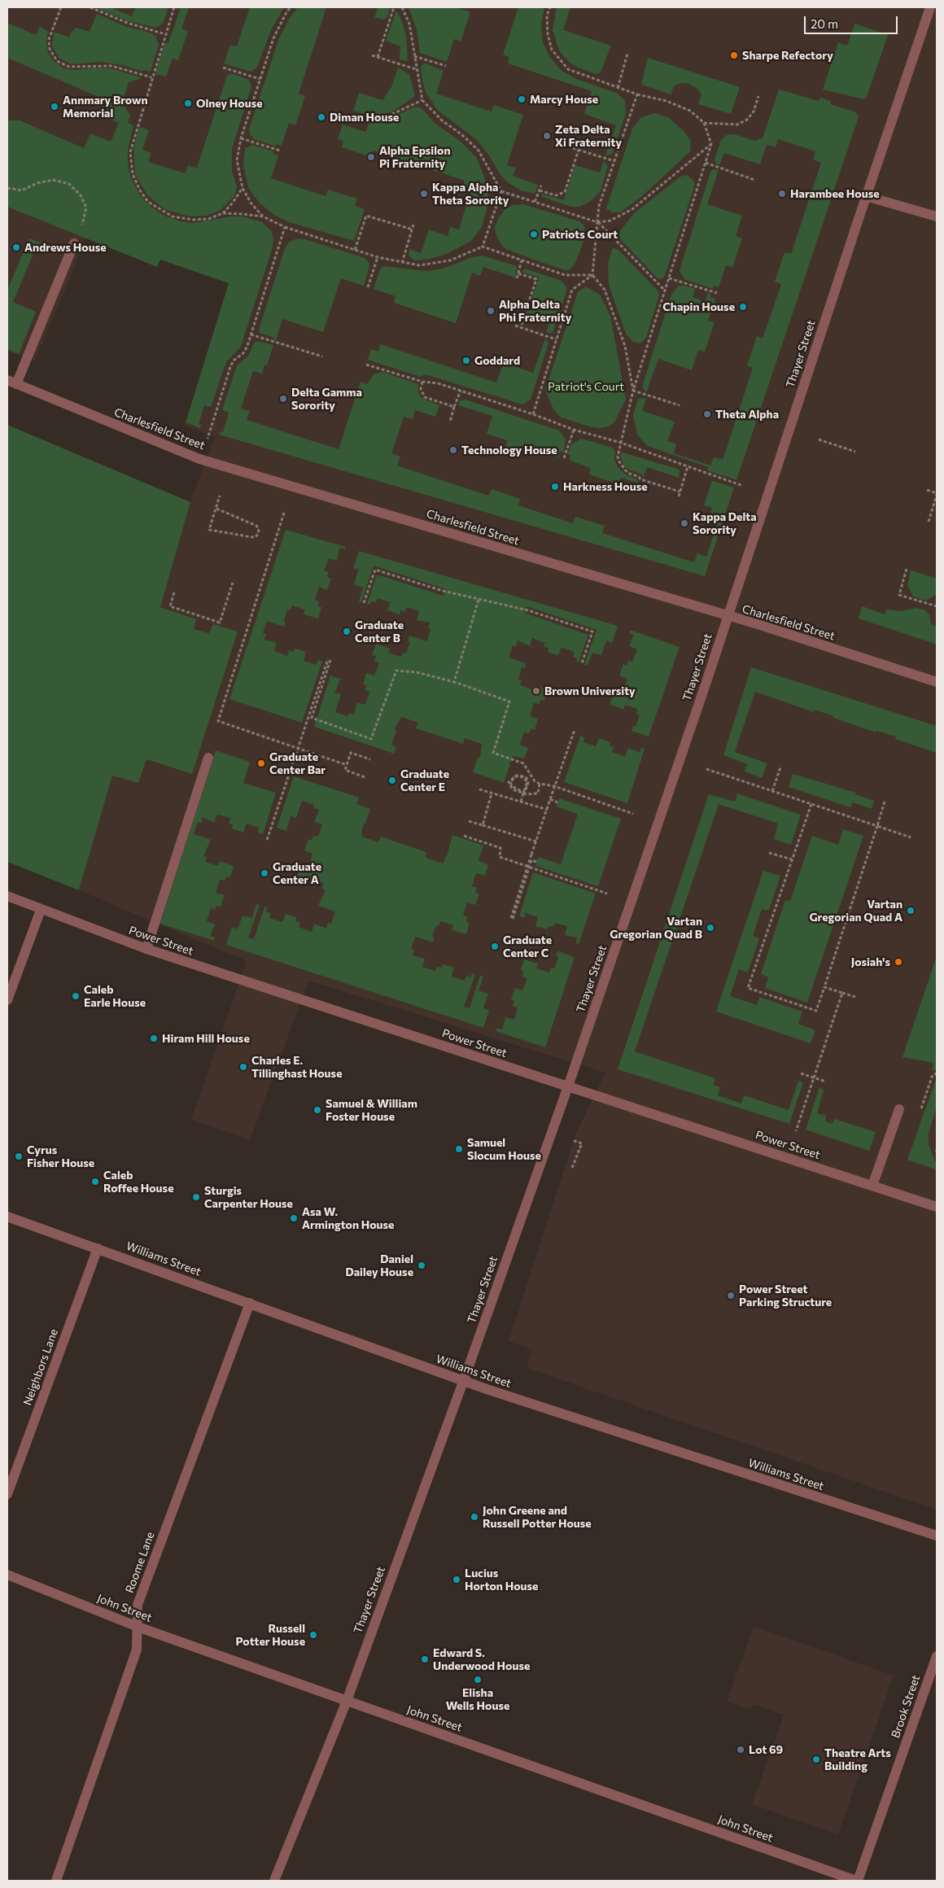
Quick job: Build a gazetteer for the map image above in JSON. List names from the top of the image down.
{
  "streets": {
    "street": [
      "Thayer Street",
      "Charlesfield Street",
      "Power Street",
      "Williams Street",
      "Neighbors Lane",
      "Roome Lane",
      "John Street",
      "Brook Street"
    ]
  },
  "crossings": [
    ["Thayer Street", "Charlesfield Street"],
    ["Thayer Street", "Power Street"],
    ["Thayer Street", "Williams Street"],
    ["Thayer Street", "John Street"],
    ["Williams Street", "Neighbors Lane"],
    ["Williams Street", "Roome Lane"],
    ["Roome Lane", "John Street"],
    ["John Street", "Brook Street"]
  ],
  "parks": ["Patriot's Court"],
  "places": [
    "Sharpe Refectory",
    "Marcy House",
    "Olney House",
    "Annmary Brown Memorial",
    "Diman House",
    "Zeta Delta Xi Fraternity",
    "Alpha Epsilon Pi Fraternity",
    "Kappa Alpha Theta Sorority",
    "Harambee House",
    "Patriots Court",
    "Andrews House",
    "Chapin House",
    "Alpha Delta Phi Fraternity",
    "Goddard",
    "Delta Gamma Sorority",
    "Theta Alpha",
    "Technology House",
    "Harkness House",
    "Kappa Delta Sorority",
    "Graduate Center B",
    "Brown University",
    "Graduate Center Bar",
    "Graduate Center E",
    "Graduate Center A",
    "Vartan Gregorian Quad A",
    "Vartan Gregorian Quad B",
    "Graduate Center C",
    "Josiah's",
    "Caleb Earle House",
    "Hiram Hill House",
    "Charles E. Tillinghast House",
    "Samuel & William Foster House",
    "Samuel Slocum House",
    "Cyrus Fisher House",
    "Caleb Roffee House",
    "Sturgis Carpenter House",
    "Asa W. Armington House",
    "Daniel Dailey House",
    "Power Street Parking Structure",
    "John Greene and Russell Potter House",
    "Lucius Horton House",
    "Russell Potter House",
    "Edward S. Underwood House",
    "Elisha Wells House",
    "Lot 69",
    "Theatre Arts Building"
  ],
  "scale_bar": "20 m"
}
